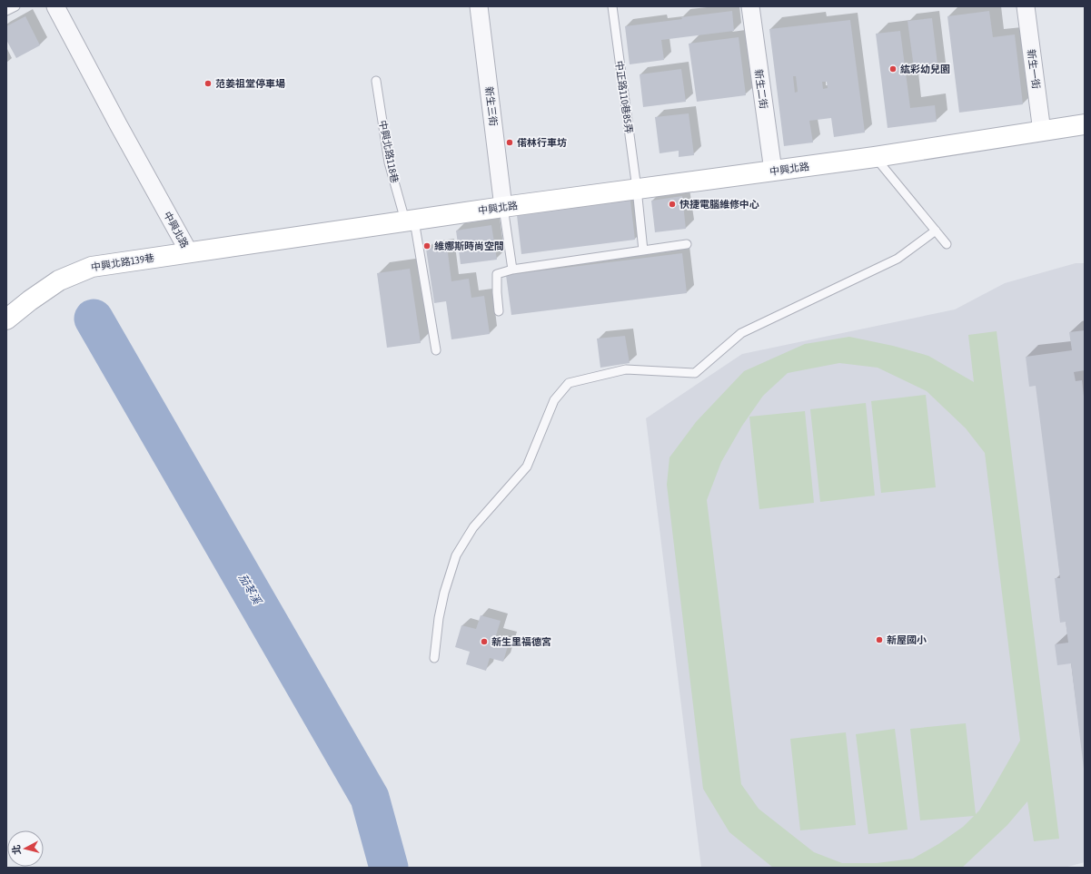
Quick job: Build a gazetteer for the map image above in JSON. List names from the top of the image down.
{
  "streets": {
    "street": [
      "新生一街",
      "新生二街",
      "新生三街",
      "中興北路",
      "中興北路139巷"
    ],
    "lane": ["中正路110巷85弄", "中興北路118巷"]
  },
  "crossings": [
    ["新生一街", "中興北路"],
    ["新生二街", "中興北路"],
    ["中正路110巷85弄", "中興北路"],
    ["新生三街", "中興北路"],
    ["中興北路118巷", "中興北路"],
    ["中興北路", "中興北路139巷"]
  ],
  "water": ["茄苳溪"],
  "places": [
    "紘彩幼兒園",
    "范姜祖堂停車場",
    "偌林行車坊",
    "快捷電腦維修中心",
    "維娜斯時尚空間",
    "新屋國小",
    "新生里福德宮"
  ],
  "north": "left"
}
